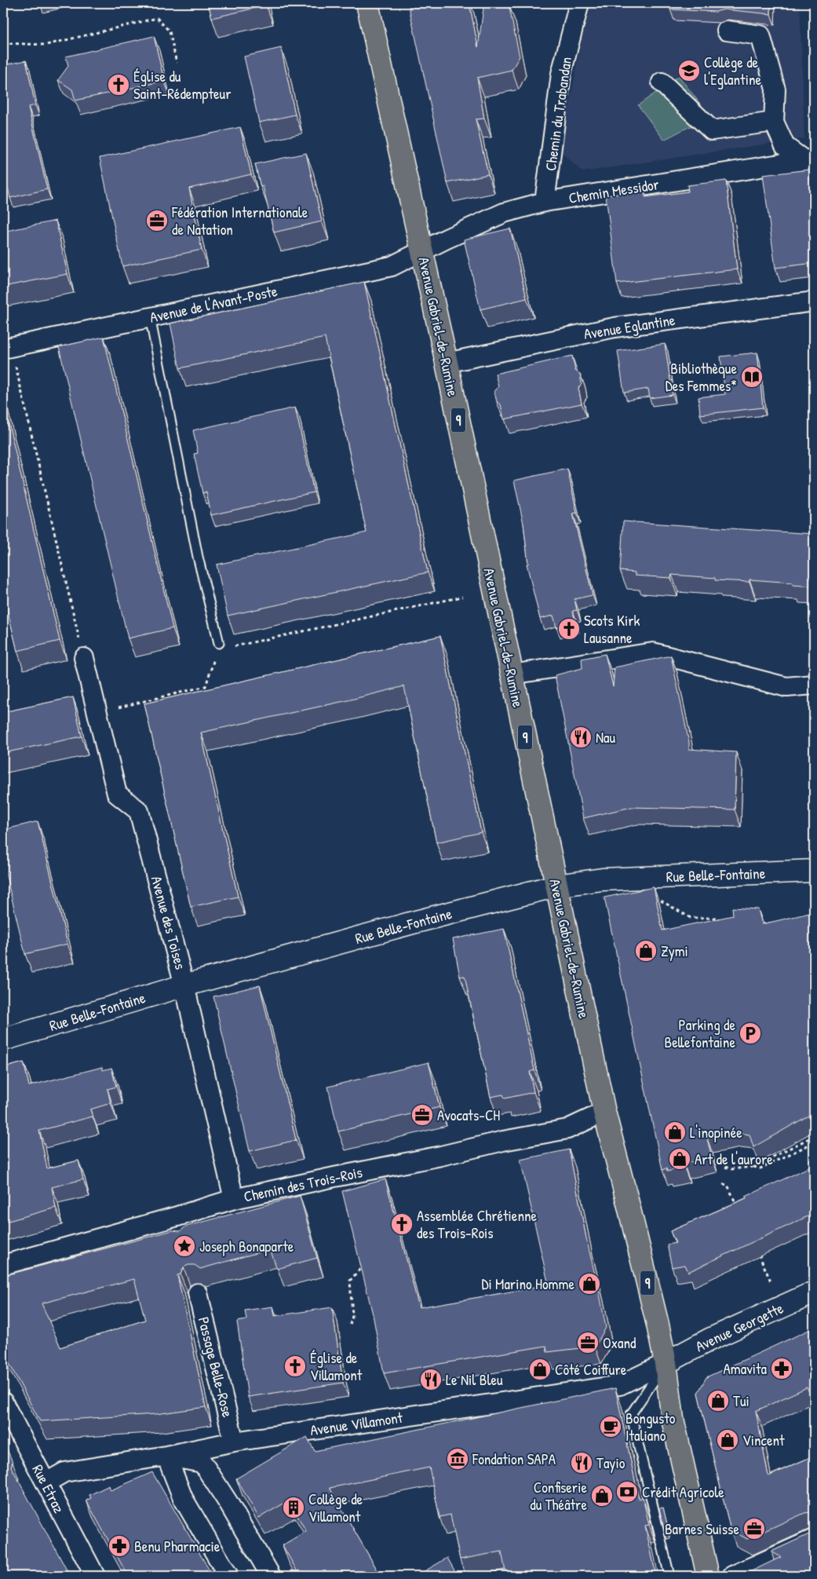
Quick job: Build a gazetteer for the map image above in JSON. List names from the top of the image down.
{
  "streets": {
    "main road": [
      "Avenue Gabriel-de-Rumine",
      "9",
      "Rue Belle-Fontaine",
      "Avenue Georgette"
    ],
    "street": [
      "Chemin du Trabandan",
      "Chemin Messidor",
      "Avenue de l'Avant-Poste",
      "Avenue Eglantine",
      "Avenue des Toises",
      "Chemin des Trois-Rois",
      "Passage Belle-Rose",
      "Avenue Villamont",
      "Rue Etraz"
    ]
  },
  "crossings": [
    ["Chemin du Trabandan", "Chemin Messidor"],
    ["Chemin Messidor", "Avenue de l'Avant-Poste"],
    ["Chemin Messidor", "Avenue Gabriel-de-Rumine"],
    ["Avenue de l'Avant-Poste", "Avenue Gabriel-de-Rumine"],
    ["Avenue Gabriel-de-Rumine", "Avenue Eglantine"],
    ["Avenue Gabriel-de-Rumine", "9"],
    ["Avenue Gabriel-de-Rumine", "Rue Belle-Fontaine"],
    ["Avenue Gabriel-de-Rumine", "Chemin des Trois-Rois"],
    ["Avenue Gabriel-de-Rumine", "Avenue Georgette"],
    ["Avenue Gabriel-de-Rumine", "Avenue Villamont"],
    ["9", "Avenue Georgette"],
    ["9", "Avenue Villamont"],
    ["Rue Belle-Fontaine", "Avenue des Toises"],
    ["Avenue des Toises", "Chemin des Trois-Rois"],
    ["Avenue Georgette", "Avenue Villamont"],
    ["Passage Belle-Rose", "Avenue Villamont"],
    ["Avenue Villamont", "Rue Etraz"]
  ],
  "places": {
    "school or university": ["Collège de l'Eglantine"],
    "church": [
      "Église du Saint-Rédempteur",
      "Scots Kirk Lausanne",
      "Assemblée Chrétienne des Trois-Rois",
      "Église de Villamont"
    ],
    "office": [
      "Fédération Internationale de Natation",
      "Avocats-CH",
      "Oxand",
      "Barnes Suisse"
    ],
    "library": ["Bibliothèque Des Femmes*"],
    "restaurant": ["Nau", "Le Nil Bleu", "Tayio"],
    "shop": [
      "Zymi",
      "L'inopinée",
      "Art de l'aurore",
      "Di Marino Homme",
      "Côté Coiffure",
      "Tui",
      "Vincent",
      "Confiserie du Théâtre"
    ],
    "parking": ["Parking de Bellefontaine"],
    "place": ["Joseph Bonaparte"],
    "pharmacy": ["Amavita", "Benu Pharmacie"],
    "cafe": ["Bongusto Italiano"],
    "museum": ["Fondation SAPA"],
    "bank": ["Crédit Agricole"],
    "building": ["Collège de Villamont"]
  }
}
